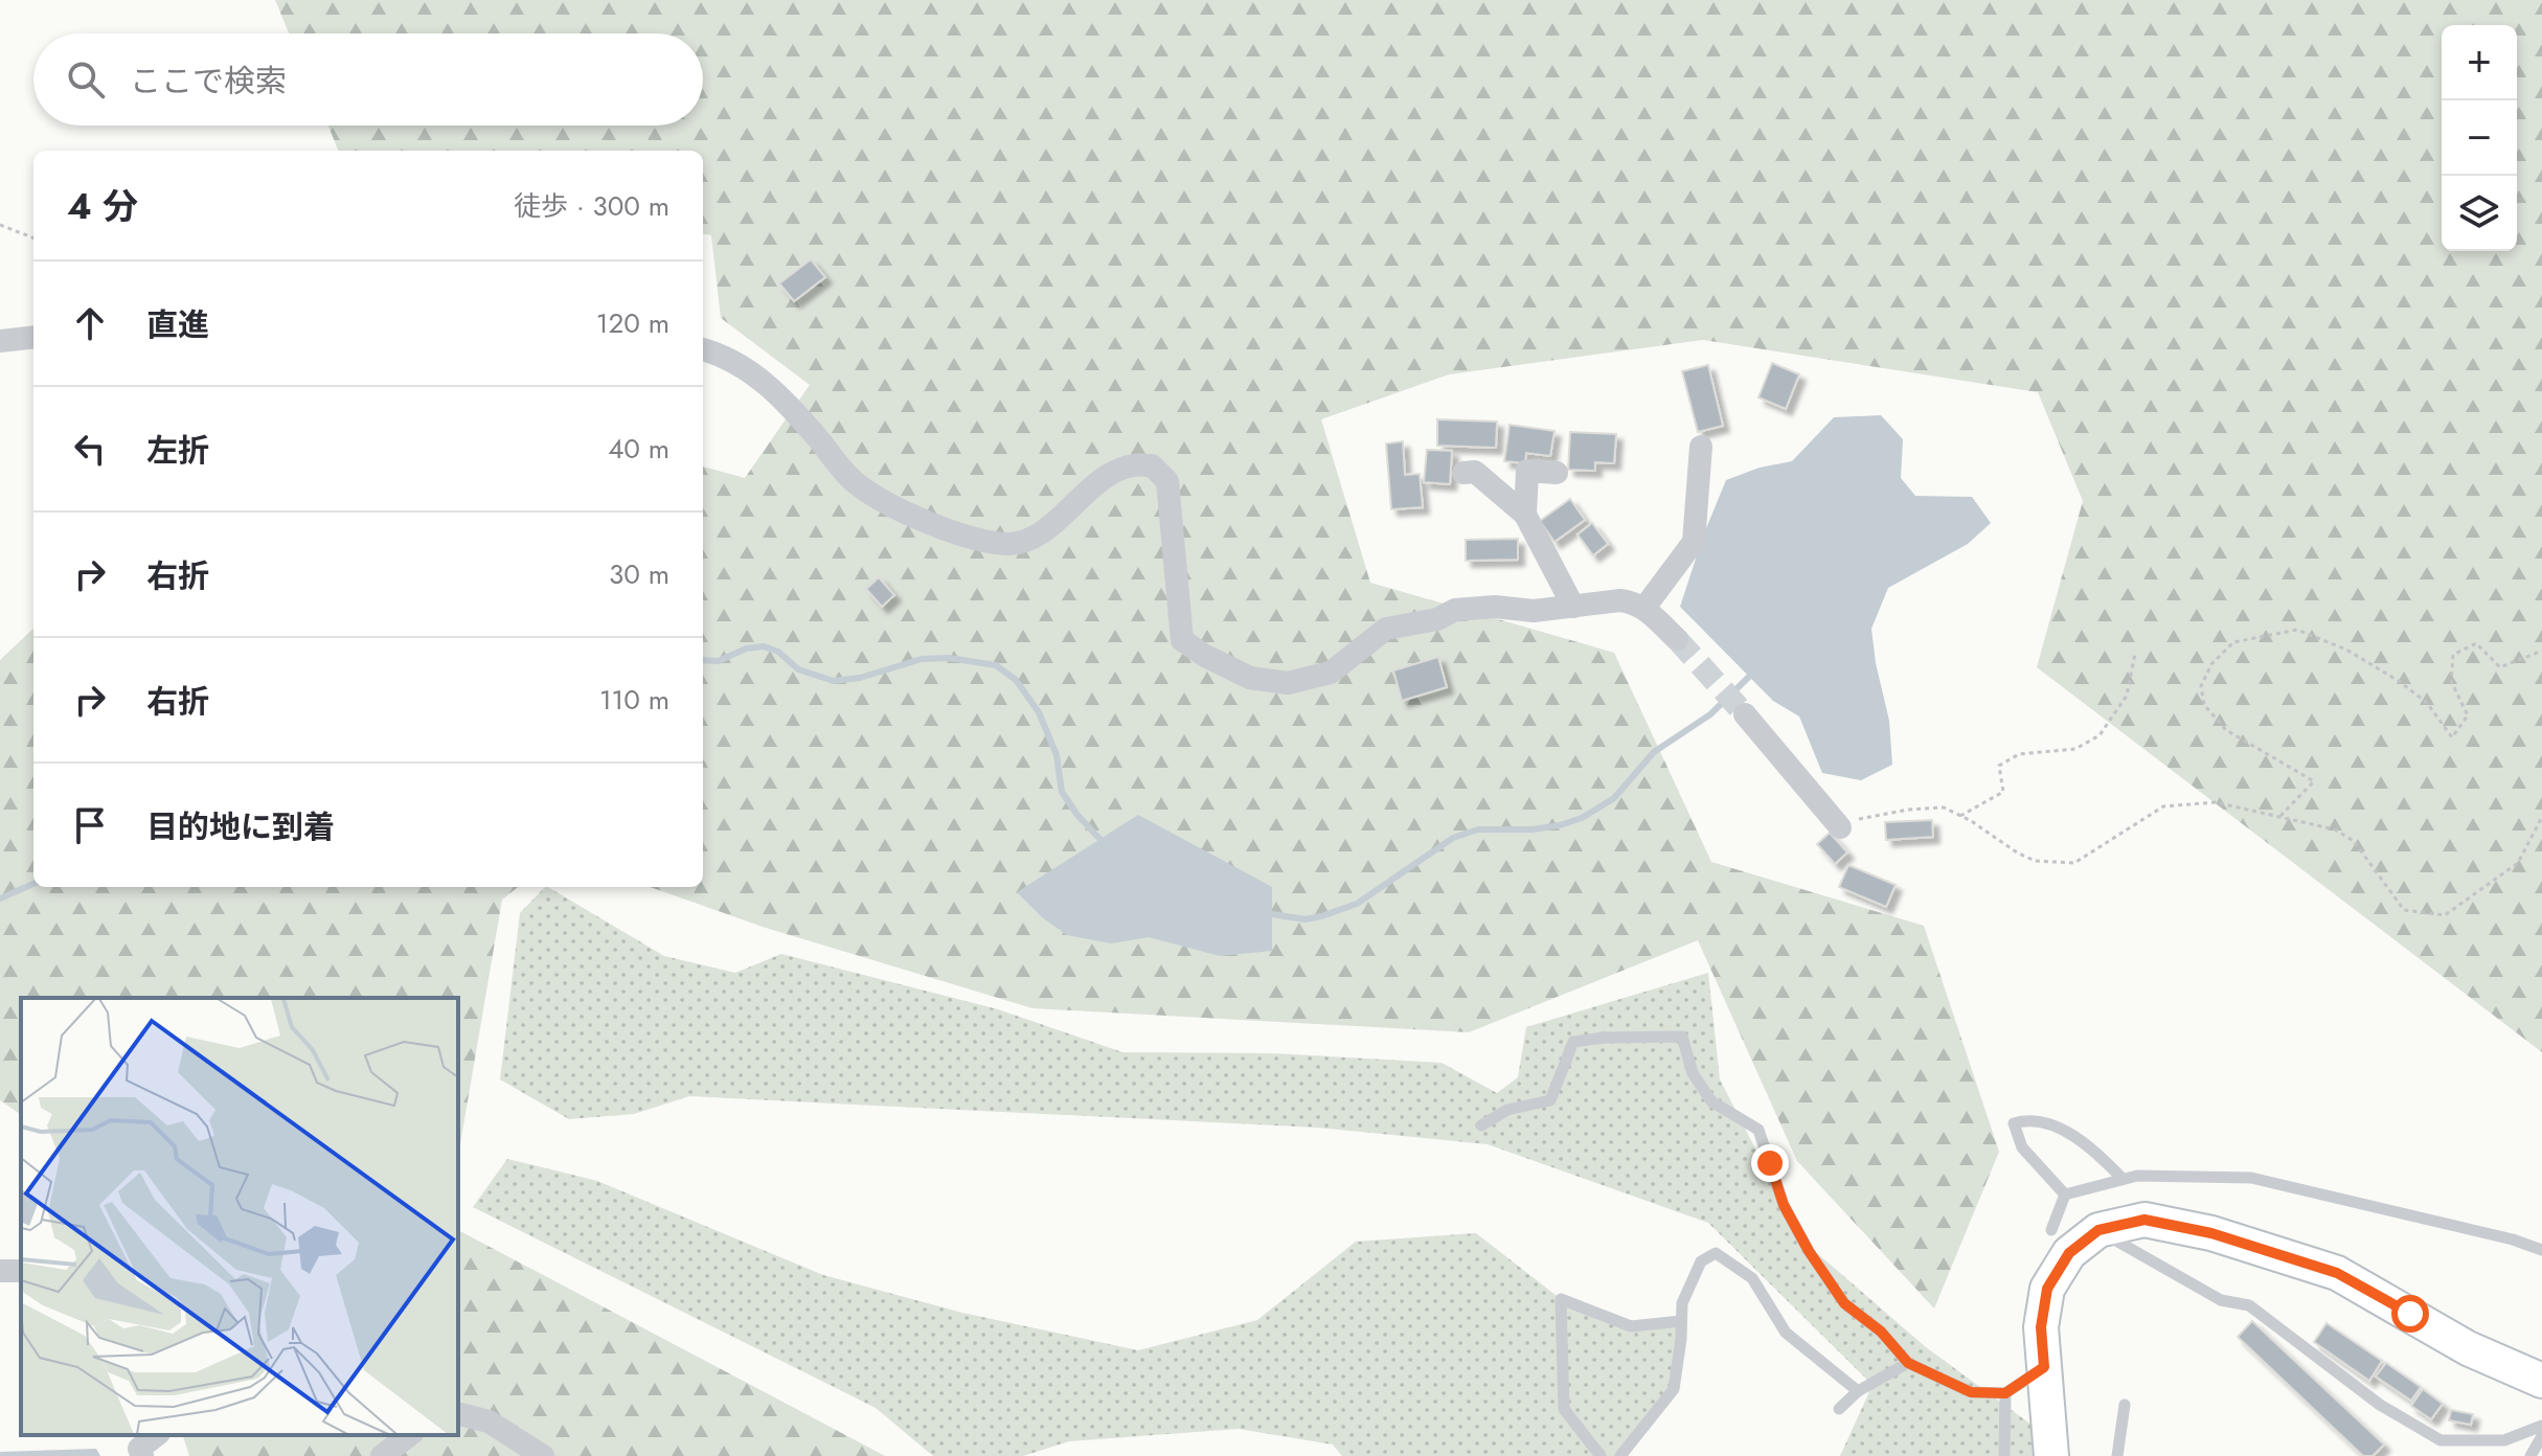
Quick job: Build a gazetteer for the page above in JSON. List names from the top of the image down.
{
  "page": {
    "map_buttons": ["+", "−"],
    "search": "ここで検索",
    "heading": ["4 分", "徒歩 · 300 m"],
    "list": [
      ["直進", "120 m"],
      ["左折", "40 m"],
      ["右折", "30 m"],
      ["右折", "110 m"],
      "目的地に到着"
    ]
  }
}
